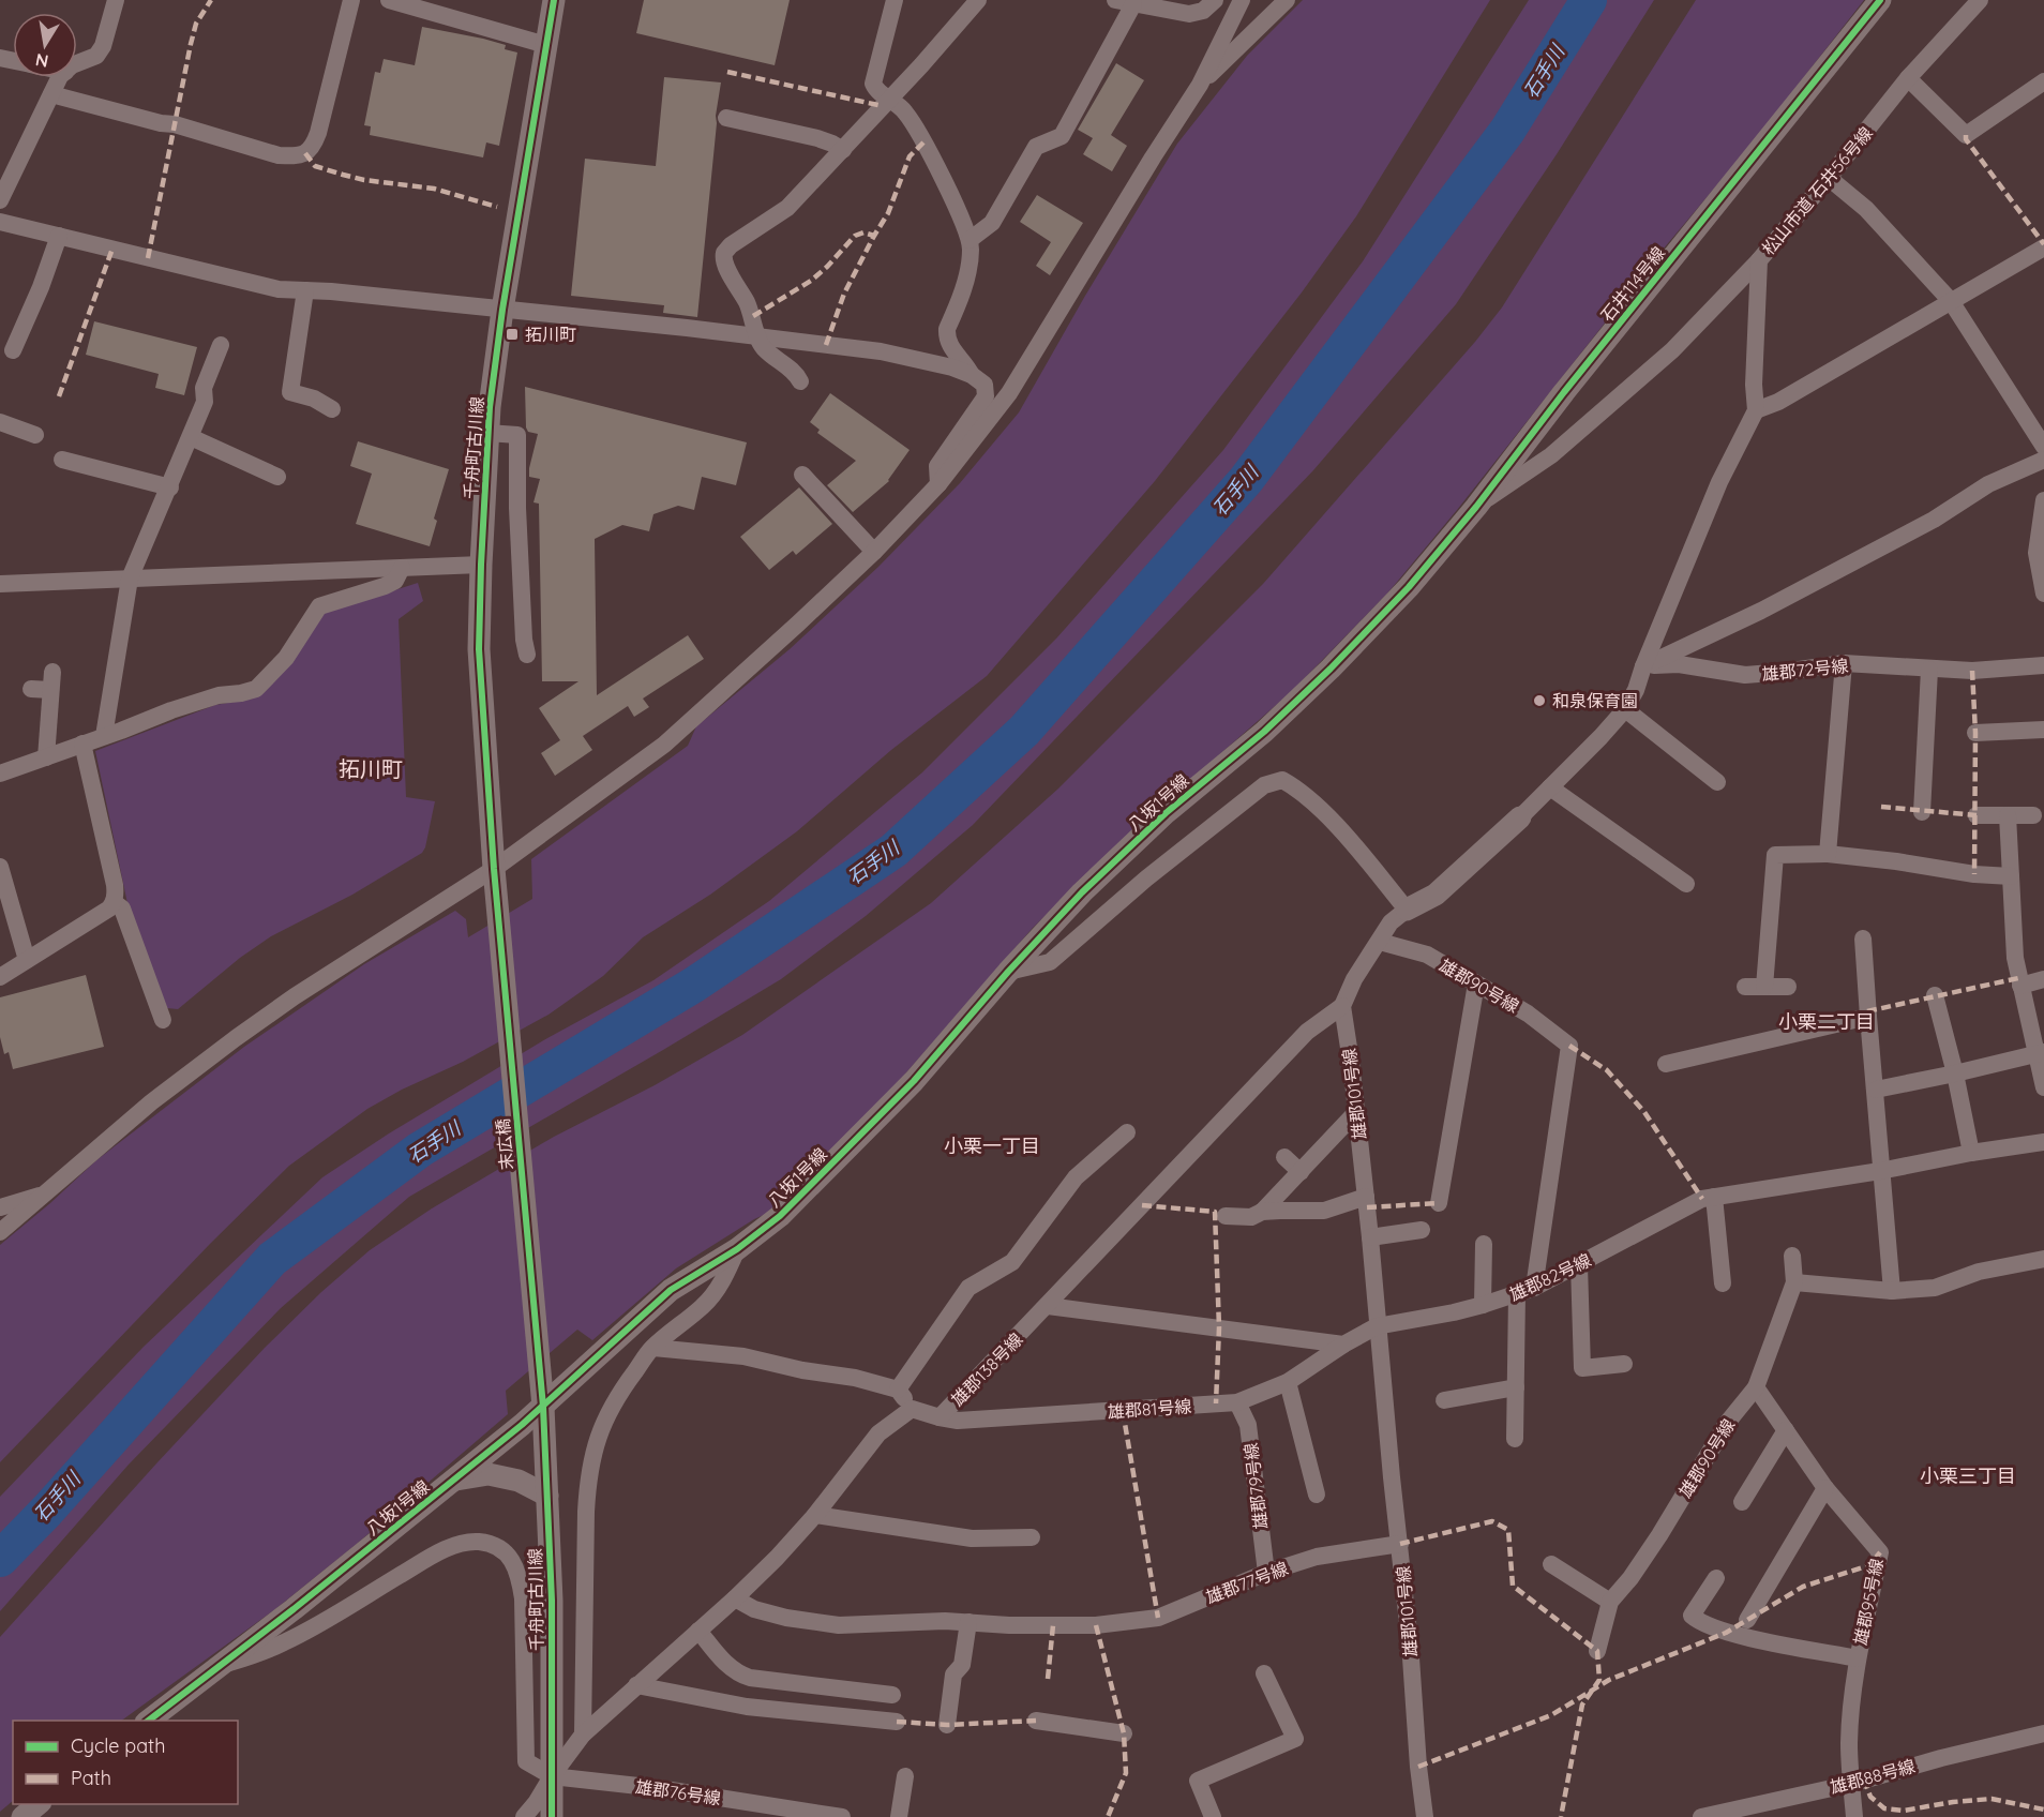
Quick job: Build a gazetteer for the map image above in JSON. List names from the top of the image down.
{
  "streets": {
    "street": [
      "松山市道 石井56号線",
      "石井114号線",
      "千舟町古川線",
      "雄郡72号線",
      "八坂1号線",
      "雄郡90号線",
      "雄郡101号線",
      "末広橋",
      "雄郡82号線",
      "雄郡138号線",
      "雄郡81号線",
      "雄郡79号線",
      "雄郡77号線",
      "雄郡95号線",
      "雄郡88号線",
      "雄郡76号線"
    ]
  },
  "crossings": [
    ["石井114号線", "八坂1号線"],
    ["千舟町古川線", "八坂1号線"],
    ["千舟町古川線", "末広橋"],
    ["千舟町古川線", "雄郡76号線"],
    ["雄郡90号線", "雄郡82号線"],
    ["雄郡90号線", "雄郡95号線"],
    ["雄郡101号線", "雄郡82号線"],
    ["雄郡101号線", "雄郡138号線"],
    ["雄郡101号線", "雄郡77号線"],
    ["雄郡82号線", "雄郡81号線"],
    ["雄郡138号線", "雄郡81号線"],
    ["雄郡81号線", "雄郡79号線"],
    ["雄郡79号線", "雄郡77号線"],
    ["雄郡95号線", "雄郡88号線"]
  ],
  "districts": [
    "拓川町",
    "小栗二丁目",
    "小栗一丁目",
    "小栗三丁目"
  ],
  "water": ["石手川"],
  "places": {
    "transit": ["拓川町"],
    "other": ["和泉保育園"]
  },
  "legend": ["Cycle path", "Path"],
  "north": "bottom"
}
